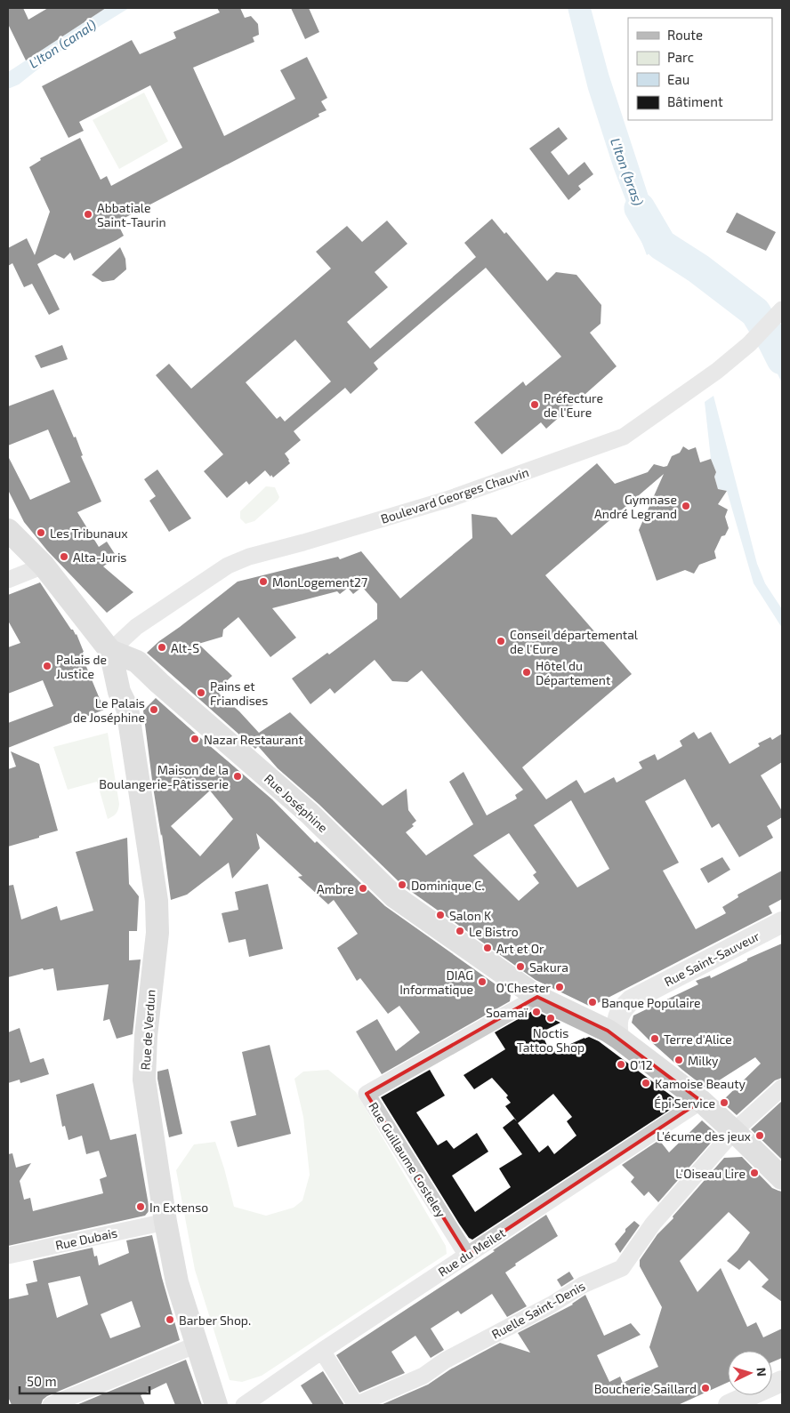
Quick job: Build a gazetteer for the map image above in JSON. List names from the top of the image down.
{
  "streets": {
    "main road": ["Rue Joséphine", "Rue de Verdun"],
    "street": [
      "Boulevard Georges Chauvin",
      "Rue Saint-Sauveur",
      "Rue Guillaume Costeley",
      "Rue Dubais",
      "Rue du Meilet",
      "Ruelle Saint-Denis"
    ]
  },
  "crossings": [
    ["Boulevard Georges Chauvin", "Rue Joséphine"],
    ["Boulevard Georges Chauvin", "Rue de Verdun"],
    ["Rue Joséphine", "Rue Saint-Sauveur"],
    ["Rue Joséphine", "Rue de Verdun"],
    ["Rue Joséphine", "Rue Guillaume Costeley"],
    ["Rue Joséphine", "Rue du Meilet"],
    ["Rue Joséphine", "Ruelle Saint-Denis"],
    ["Rue de Verdun", "Rue Dubais"],
    ["Rue Guillaume Costeley", "Rue du Meilet"],
    ["Rue du Meilet", "Ruelle Saint-Denis"]
  ],
  "water": ["L'Iton (canal)", "L'Iton (bras)"],
  "places": [
    "Abbatiale Saint-Taurin",
    "Préfecture de l'Eure",
    "Gymnase André Legrand",
    "Les Tribunaux",
    "Alta-Juris",
    "MonLogement27",
    "Conseil départemental de l'Eure",
    "Alt-S",
    "Palais de Justice",
    "Hôtel du Département",
    "Pains et Friandises",
    "Le Palais de Joséphine",
    "Nazar Restaurant",
    "Maison de la Boulangerie-Pâtisserie",
    "Dominique C.",
    "Ambre",
    "Salon K",
    "Le Bistro",
    "Art et Or",
    "Sakura",
    "DIAG Informatique",
    "O'Chester",
    "Banque Populaire",
    "Soamaï",
    "Noctis Tattoo Shop",
    "Terre d'Alice",
    "Milky",
    "O'12",
    "Kamoise Beauty",
    "Épi Service",
    "L'écume des jeux",
    "L'Oiseau Lire",
    "In Extenso",
    "Barber Shop.",
    "Boucherie Saillard"
  ],
  "legend": [
    "Route",
    "Parc",
    "Eau",
    "Bâtiment"
  ],
  "scale_bar": "50 m",
  "north": "right"
}
